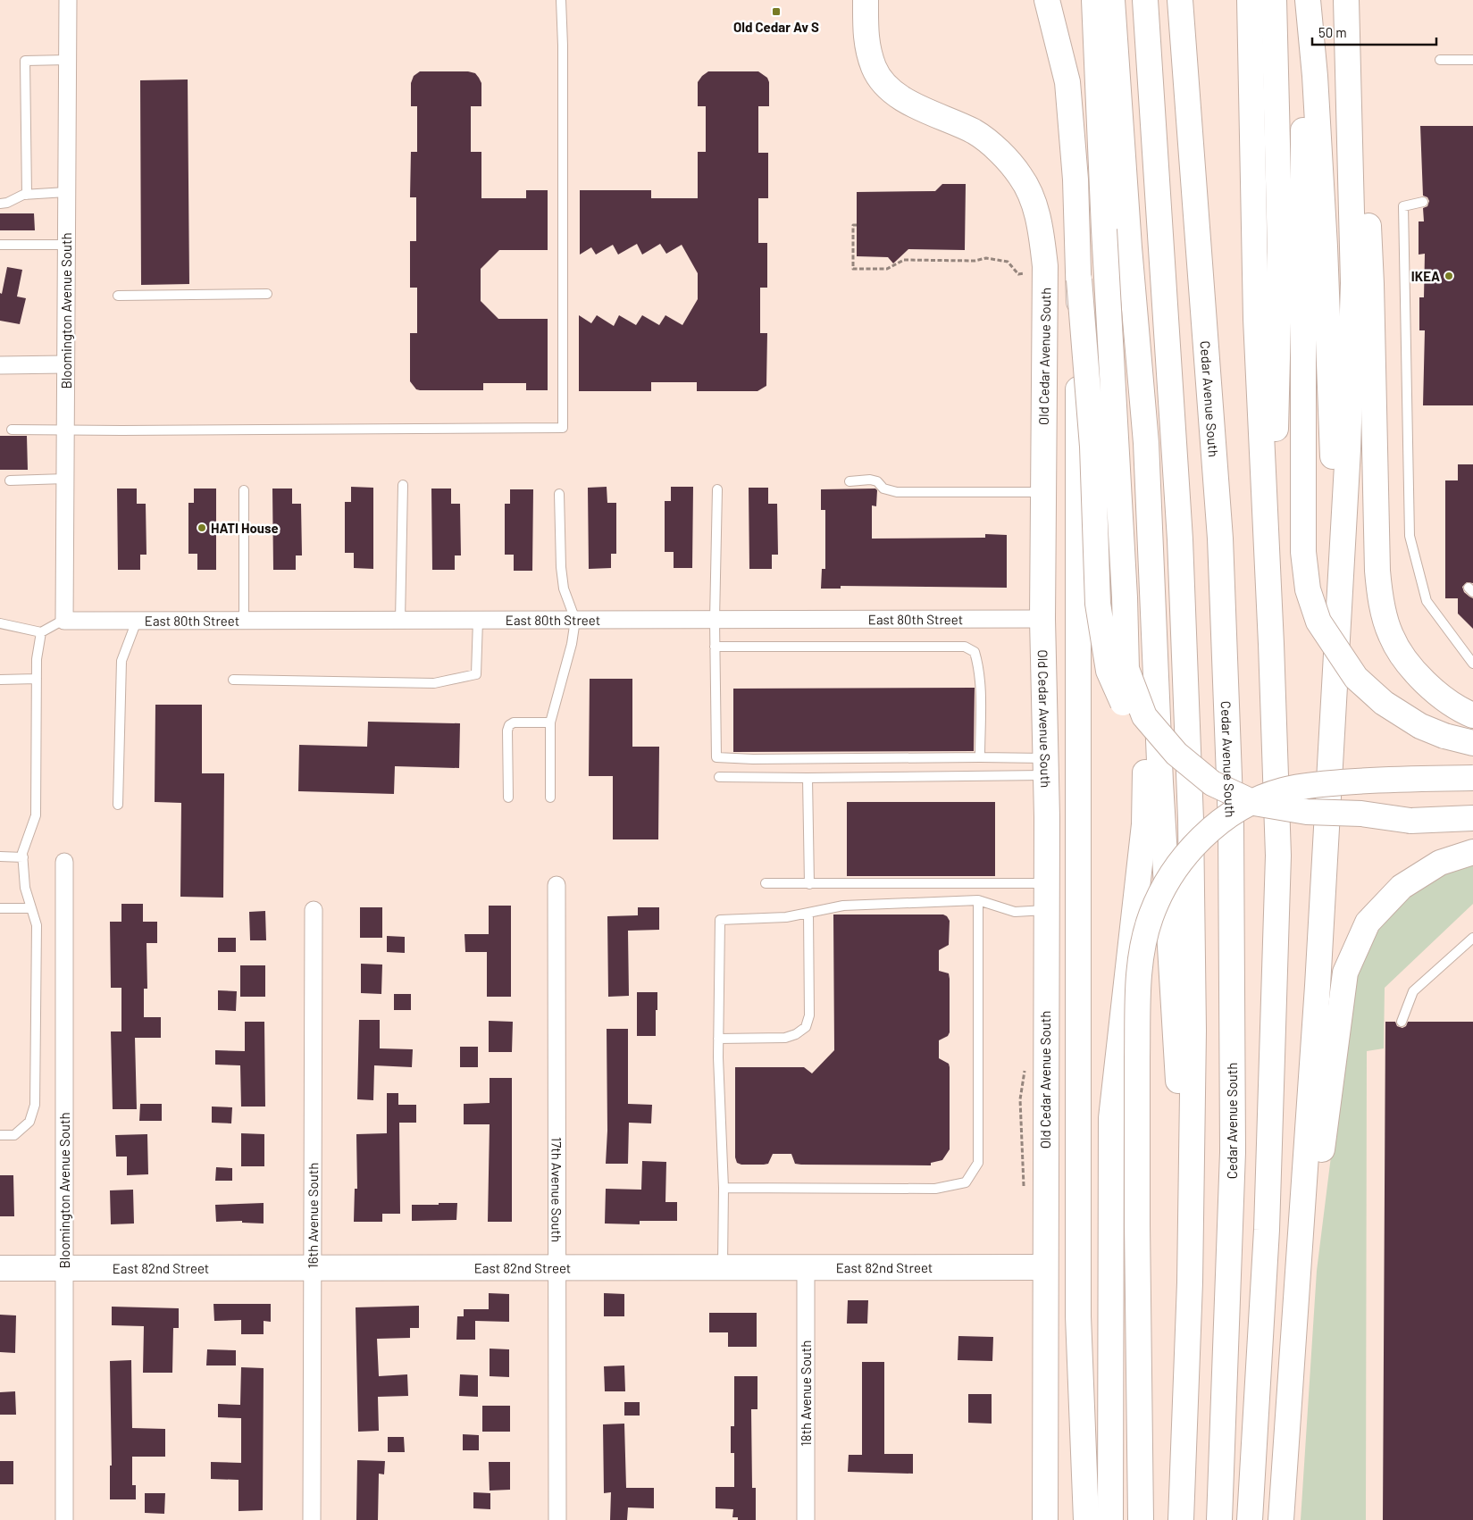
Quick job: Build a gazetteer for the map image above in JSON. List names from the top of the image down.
{
  "streets": {
    "main road": ["Old Cedar Avenue South", "Cedar Avenue South", "East 82nd Street"],
    "street": [
      "Bloomington Avenue South",
      "East 80th Street",
      "17th Avenue South",
      "16th Avenue South",
      "18th Avenue South"
    ]
  },
  "crossings": [
    ["Bloomington Avenue South", "East 80th Street"],
    ["Bloomington Avenue South", "East 82nd Street"],
    ["Old Cedar Avenue South", "East 80th Street"],
    ["Old Cedar Avenue South", "East 82nd Street"],
    ["17th Avenue South", "East 82nd Street"],
    ["16th Avenue South", "East 82nd Street"],
    ["East 82nd Street", "18th Avenue South"]
  ],
  "places": {
    "transit": ["Old Cedar Av S"],
    "other": ["IKEA", "HATI House"]
  },
  "scale_bar": "50 m"
}
